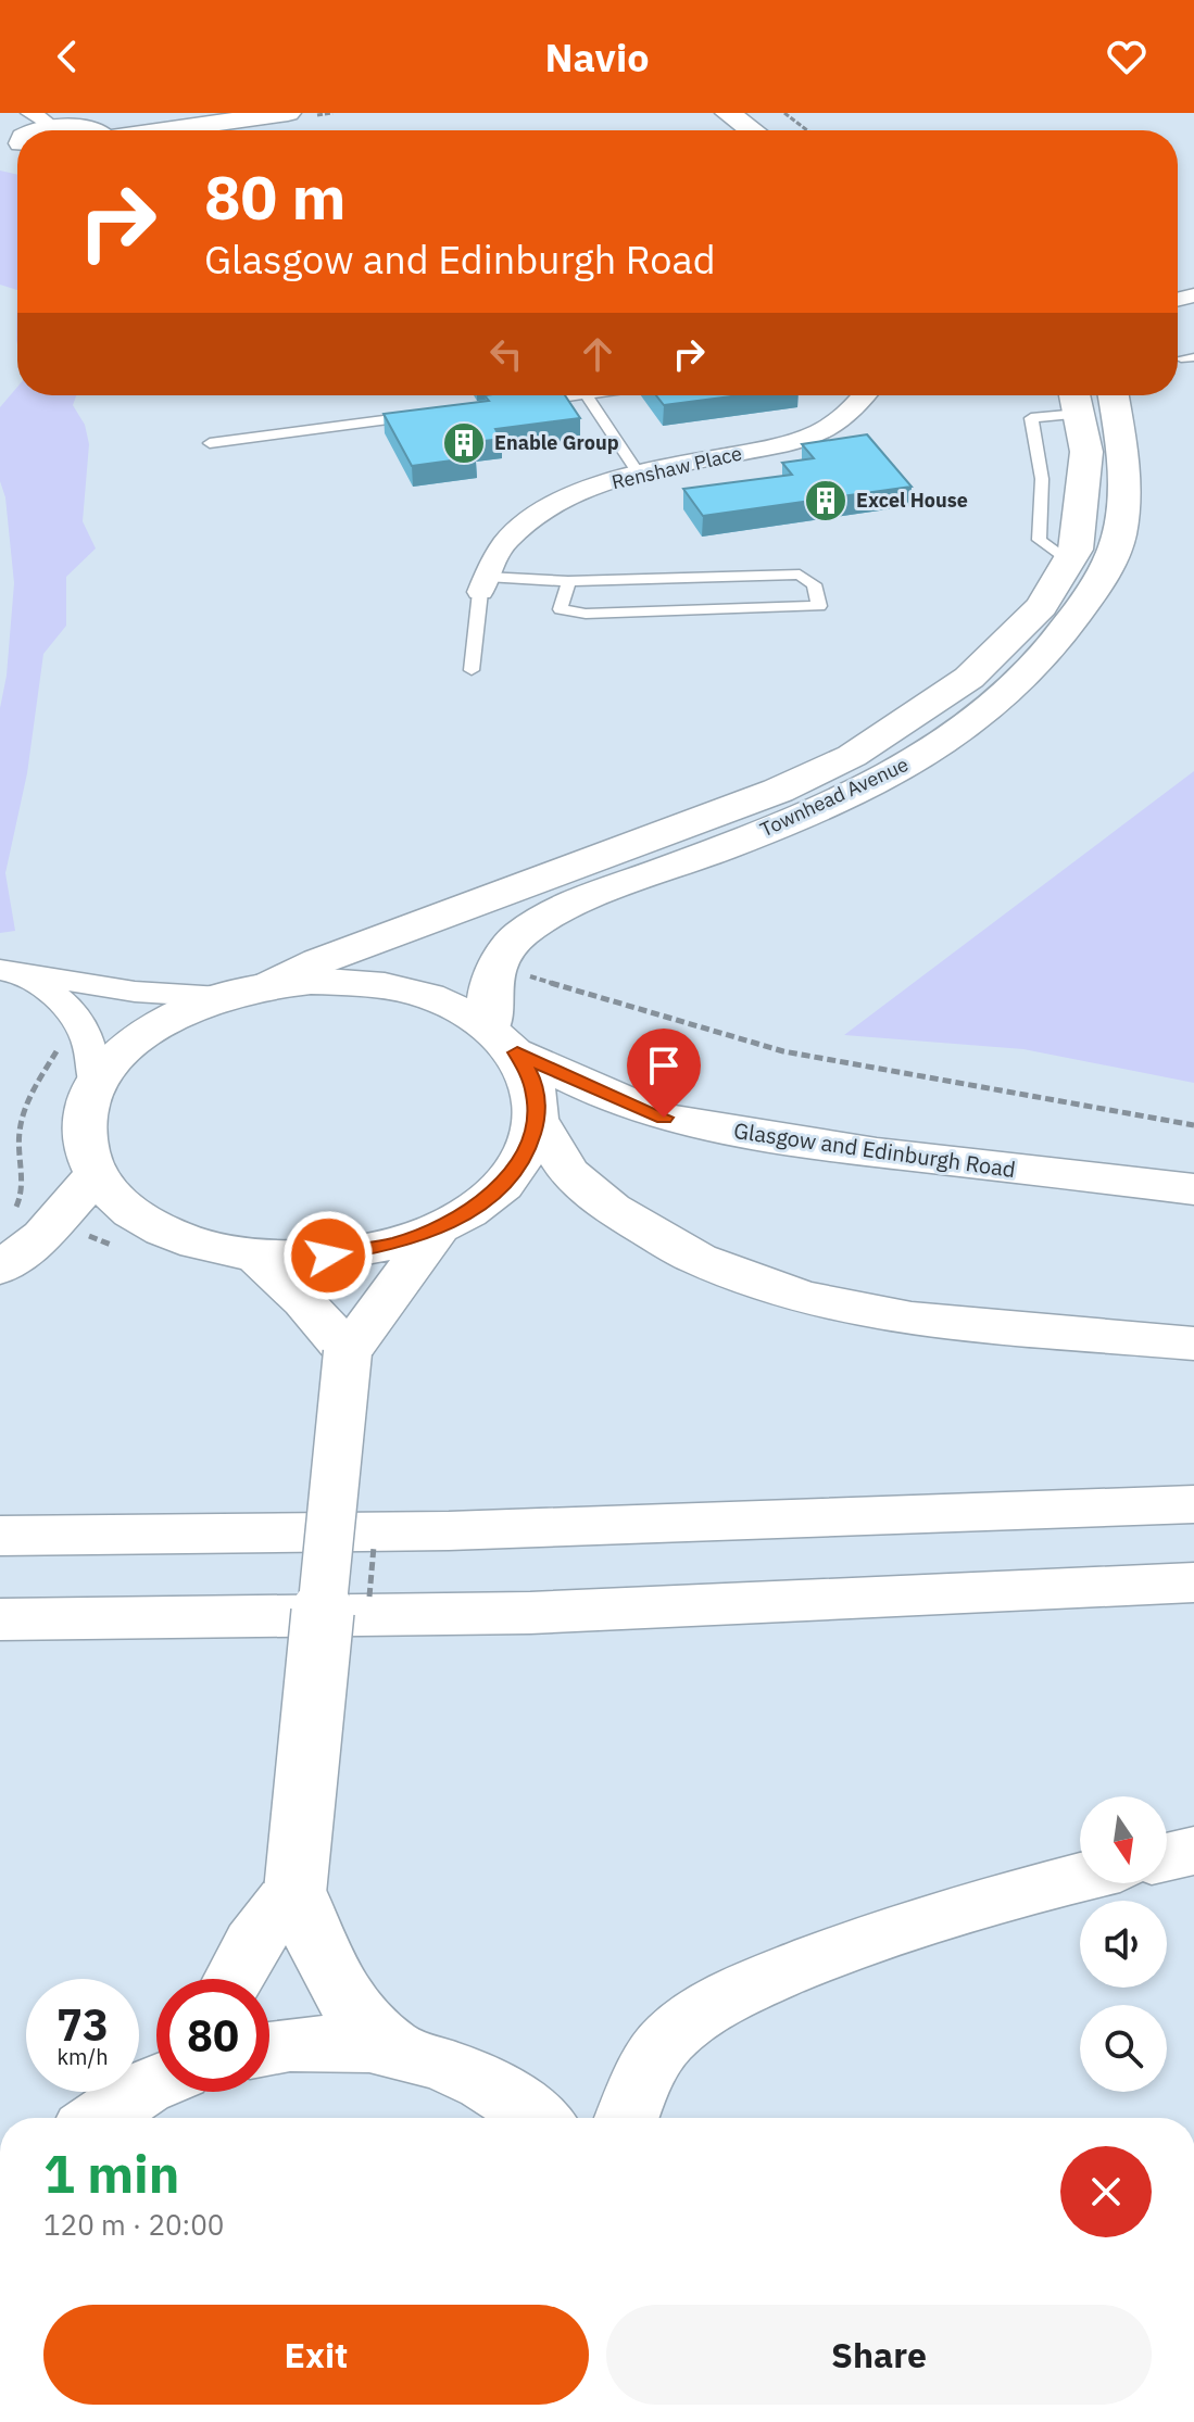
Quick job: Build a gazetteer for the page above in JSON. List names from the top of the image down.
{
  "streets": {
    "main road": ["Townhead Avenue", "Glasgow and Edinburgh Road"],
    "street": ["Renshaw Place"]
  },
  "crossings": [
    ["Townhead Avenue", "Glasgow and Edinburgh Road"]
  ],
  "places": {
    "building": ["Enable Group", "Excel House"]
  },
  "north": "bottom",
  "page": {
    "header": "Navio",
    "turn": ["80 m", "Glasgow and Edinburgh Road"],
    "speed": "73 km/h",
    "limit": "80",
    "heading": ["1 min", "120 m · 20:00"],
    "buttons": ["Exit", "Share"]
  }
}
